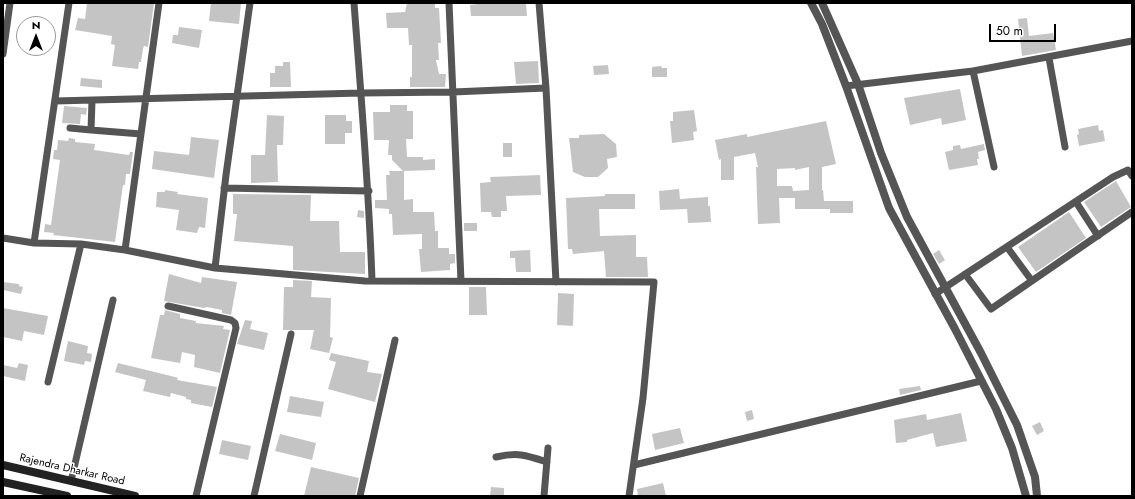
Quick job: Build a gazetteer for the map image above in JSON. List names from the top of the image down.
{
  "streets": {
    "main road": ["Rajendra Dharkar Road"]
  },
  "scale_bar": "50 m",
  "north": "top"
}
